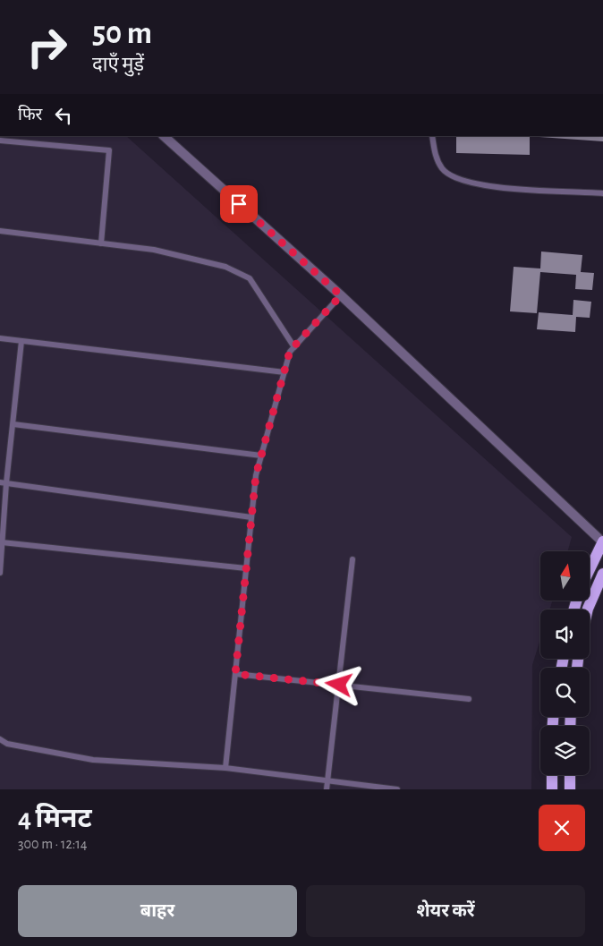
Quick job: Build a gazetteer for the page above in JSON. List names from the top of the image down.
{
  "north": "top",
  "page": {
    "turn": ["50 m", "दाएँ मुड़ें"],
    "then": "फिर",
    "heading": ["4 मिनट", "300 m · 12:14"],
    "buttons": ["बाहर", "शेयर करें"]
  }
}
